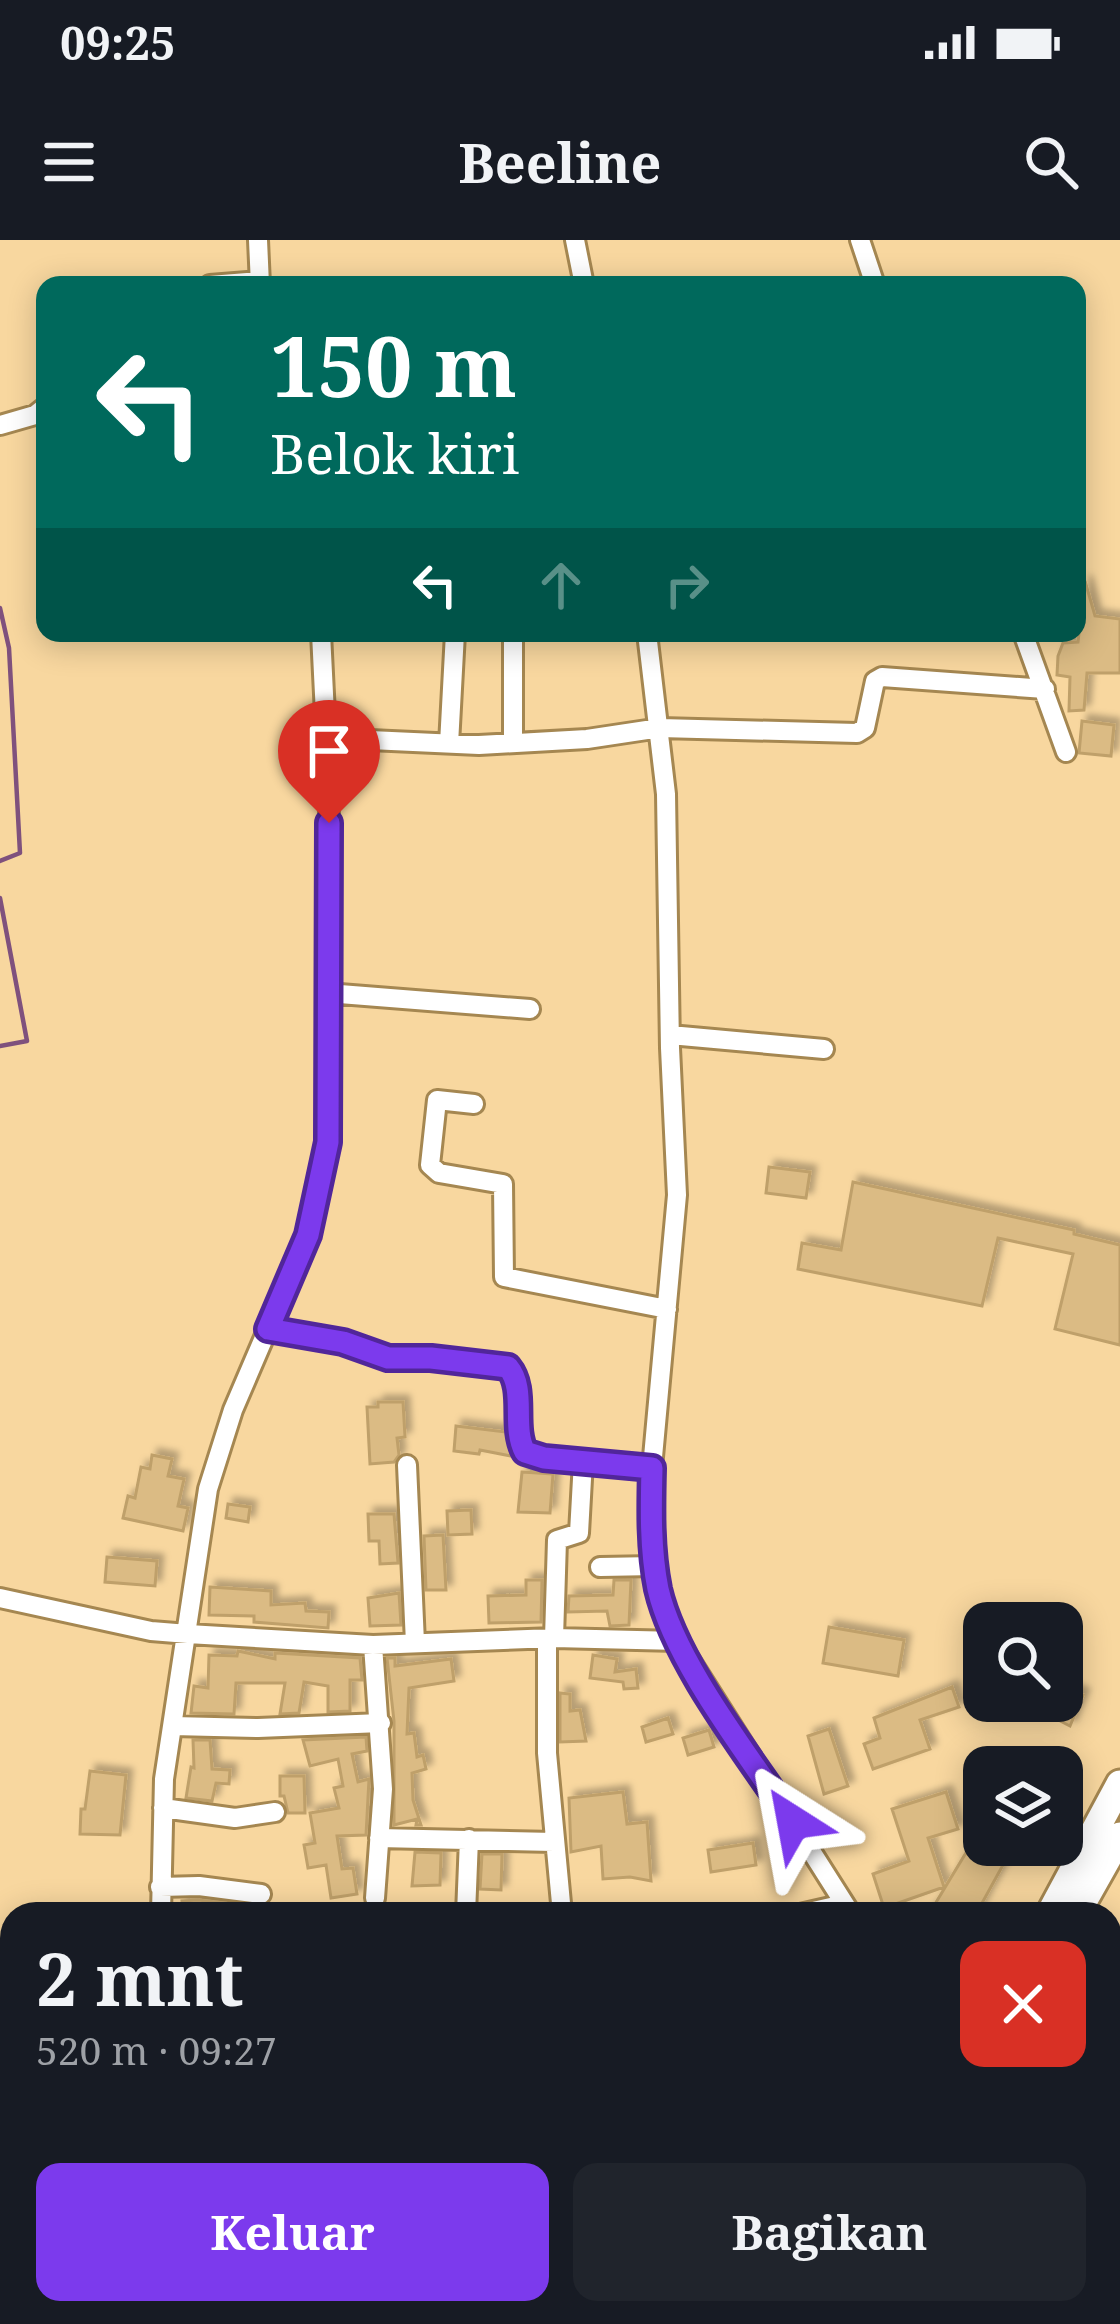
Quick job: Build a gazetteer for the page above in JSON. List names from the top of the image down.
{
  "page": {
    "status": "09:25",
    "header": "Beeline",
    "turn": ["150 m", "Belok kiri"],
    "heading": ["2 mnt", "520 m · 09:27"],
    "buttons": ["Keluar", "Bagikan"]
  }
}
